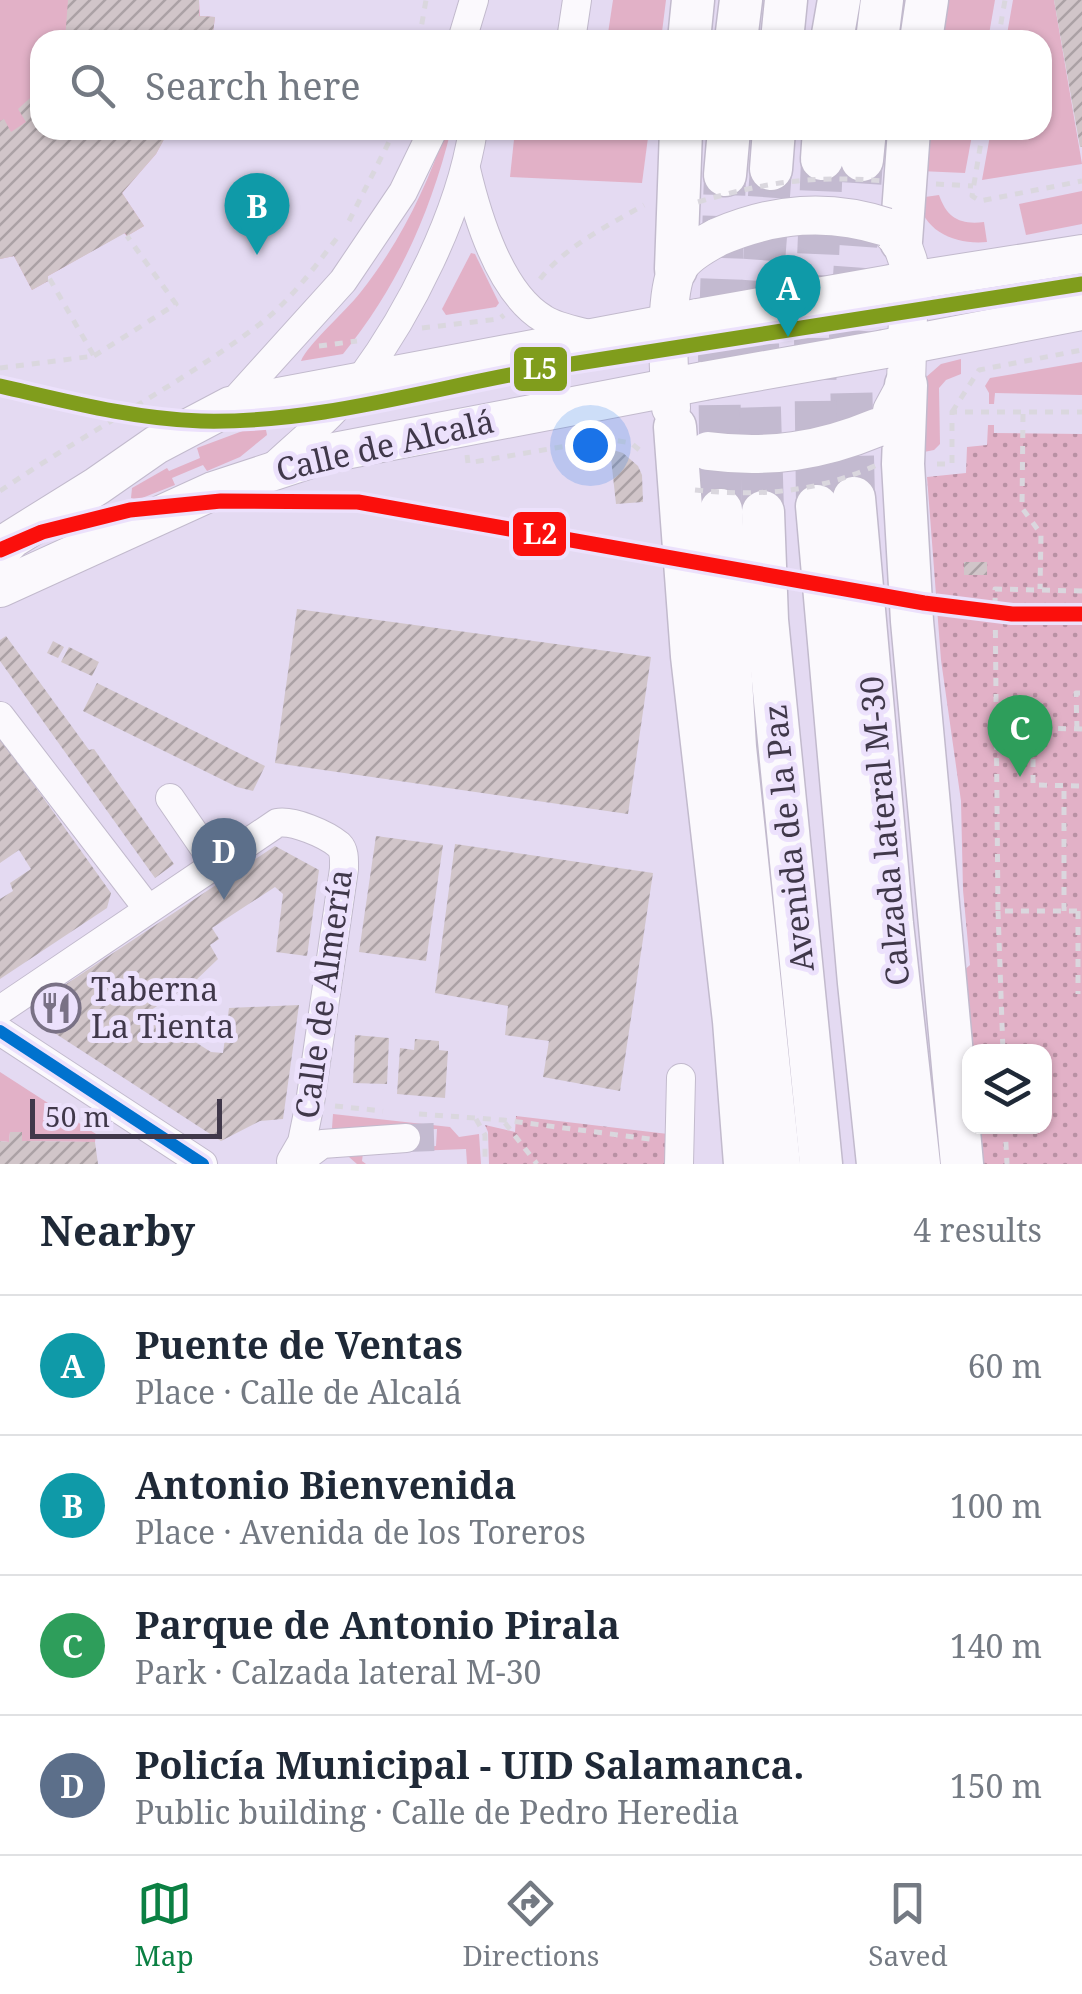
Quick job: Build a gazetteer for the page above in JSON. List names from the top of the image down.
{
  "streets": {
    "highway": ["Calzada lateral M-30", "Avenida de la Paz"],
    "main road": ["Calle de Alcalá"],
    "street": ["Calle de Almería"]
  },
  "crossings": [
    ["Calzada lateral M-30", "Avenida de la Paz"]
  ],
  "places": {
    "restaurant": ["Taberna La Tienta"]
  },
  "lines": ["transit line L5", "transit line L2"],
  "scale_bar": "50 m",
  "page": {
    "search": "Search here",
    "pins": [
      "B",
      "A",
      "C",
      "D"
    ],
    "scale": "50 m",
    "heading": ["Nearby", "4 results"],
    "list": [
      {
        "mark": "A",
        "name": "Puente de Ventas",
        "note": "Place · Calle de Alcalá",
        "value": "60 m"
      },
      {
        "mark": "B",
        "name": "Antonio Bienvenida",
        "note": "Place · Avenida de los Toreros",
        "value": "100 m"
      },
      {
        "mark": "C",
        "name": "Parque de Antonio Pirala",
        "note": "Park · Calzada lateral M-30",
        "value": "140 m"
      },
      {
        "mark": "D",
        "name": "Policía Municipal - UID Salamanca.",
        "note": "Public building · Calle de Pedro Heredia",
        "value": "150 m"
      }
    ],
    "nav": ["Map", "Directions", "Saved"]
  }
}
